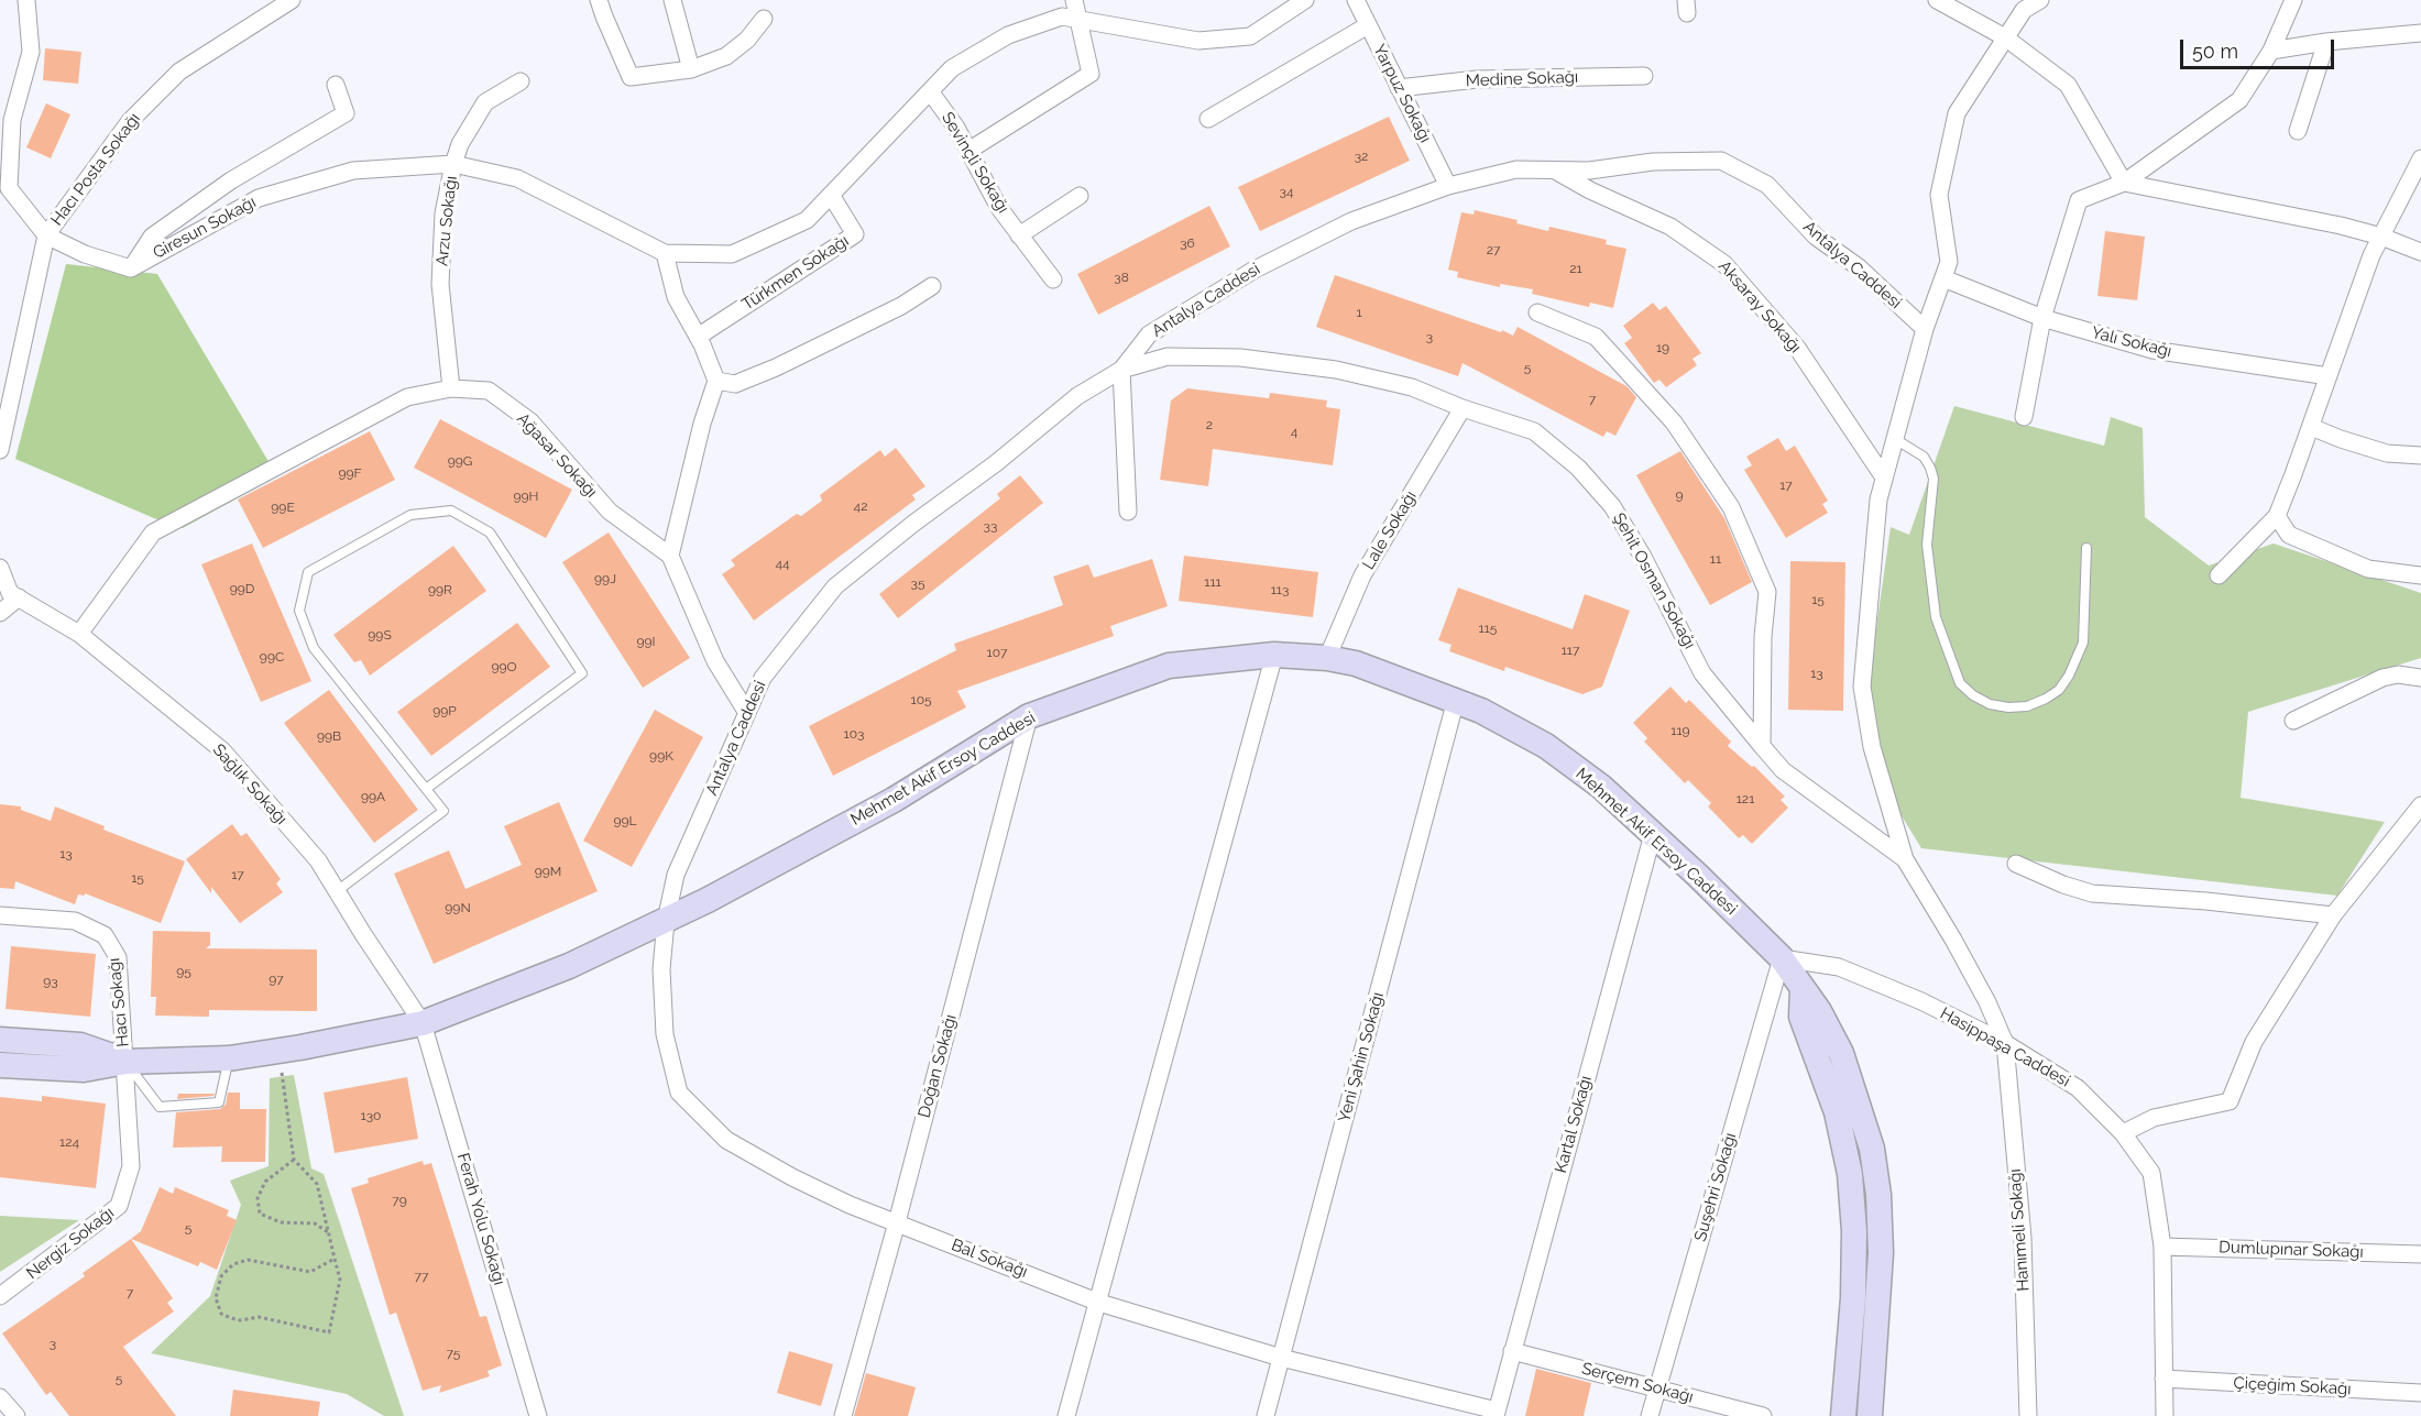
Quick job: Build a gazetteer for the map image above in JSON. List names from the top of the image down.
{
  "streets": {
    "main road": ["Mehmet Akif Ersoy Caddesi"],
    "street": [
      "Medine Sokağı",
      "Yarpuz Sokağı",
      "Sevinçli Sokağı",
      "Hacı Posta Sokağı",
      "Arzu Sokağı",
      "Giresun Sokağı",
      "Antalya Caddesi",
      "Türkmen Sokağı",
      "Aksaray Sokağı",
      "Yalı Sokağı",
      "Ağasar Sokağı",
      "Lale Sokağı",
      "Şehit Osman Sokağı",
      "Sağlık Sokağı",
      "Hacı Sokağı",
      "Hasippaşa Caddesi",
      "Yeni Şahin Sokağı",
      "Doğan Sokağı",
      "Kartal Sokağı",
      "Suşehri Sokağı",
      "Ferah Yolu Sokağı",
      "Hanımeli Sokağı",
      "Nergiz Sokağı",
      "Dumlupınar Sokağı",
      "Bal Sokağı",
      "Serçem Sokağı",
      "Çiçeğim Sokağı"
    ]
  },
  "crossings": [
    ["Medine Sokağı", "Yarpuz Sokağı"],
    ["Yarpuz Sokağı", "Antalya Caddesi"],
    ["Arzu Sokağı", "Giresun Sokağı"],
    ["Arzu Sokağı", "Ağasar Sokağı"],
    ["Antalya Caddesi", "Aksaray Sokağı"],
    ["Antalya Caddesi", "Şehit Osman Sokağı"],
    ["Antalya Caddesi", "Mehmet Akif Ersoy Caddesi"],
    ["Antalya Caddesi", "Bal Sokağı"],
    ["Ağasar Sokağı", "Sağlık Sokağı"],
    ["Lale Sokağı", "Şehit Osman Sokağı"],
    ["Lale Sokağı", "Mehmet Akif Ersoy Caddesi"],
    ["Şehit Osman Sokağı", "Hanımeli Sokağı"],
    ["Mehmet Akif Ersoy Caddesi", "Sağlık Sokağı"],
    ["Mehmet Akif Ersoy Caddesi", "Hacı Sokağı"],
    ["Mehmet Akif Ersoy Caddesi", "Hasippaşa Caddesi"],
    ["Mehmet Akif Ersoy Caddesi", "Yeni Şahin Sokağı"],
    ["Mehmet Akif Ersoy Caddesi", "Doğan Sokağı"],
    ["Mehmet Akif Ersoy Caddesi", "Kartal Sokağı"],
    ["Mehmet Akif Ersoy Caddesi", "Suşehri Sokağı"],
    ["Mehmet Akif Ersoy Caddesi", "Ferah Yolu Sokağı"],
    ["Mehmet Akif Ersoy Caddesi", "Nergiz Sokağı"],
    ["Mehmet Akif Ersoy Caddesi", "Bal Sokağı"],
    ["Sağlık Sokağı", "Ferah Yolu Sokağı"],
    ["Hacı Sokağı", "Nergiz Sokağı"],
    ["Hasippaşa Caddesi", "Suşehri Sokağı"],
    ["Hasippaşa Caddesi", "Hanımeli Sokağı"],
    ["Hasippaşa Caddesi", "Dumlupınar Sokağı"],
    ["Hasippaşa Caddesi", "Çiçeğim Sokağı"],
    ["Yeni Şahin Sokağı", "Bal Sokağı"],
    ["Doğan Sokağı", "Bal Sokağı"],
    ["Kartal Sokağı", "Bal Sokağı"],
    ["Kartal Sokağı", "Serçem Sokağı"],
    ["Suşehri Sokağı", "Serçem Sokağı"]
  ],
  "house_numbers": [
    "32",
    "34",
    "36",
    "27",
    "21",
    "38",
    "1",
    "3",
    "19",
    "5",
    "7",
    "2",
    "4",
    "99G",
    "99F",
    "17",
    "9",
    "99H",
    "42",
    "99E",
    "33",
    "11",
    "44",
    "99J",
    "111",
    "35",
    "99D",
    "99R",
    "113",
    "15",
    "115",
    "99S",
    "99I",
    "117",
    "107",
    "99C",
    "99O",
    "13",
    "105",
    "99P",
    "119",
    "103",
    "99B",
    "99K",
    "99A",
    "121",
    "99L",
    "13",
    "99M",
    "17",
    "15",
    "99N",
    "95",
    "97",
    "93",
    "130",
    "124",
    "79",
    "5",
    "77",
    "7",
    "3",
    "75",
    "5"
  ],
  "scale_bar": "50 m"
}
